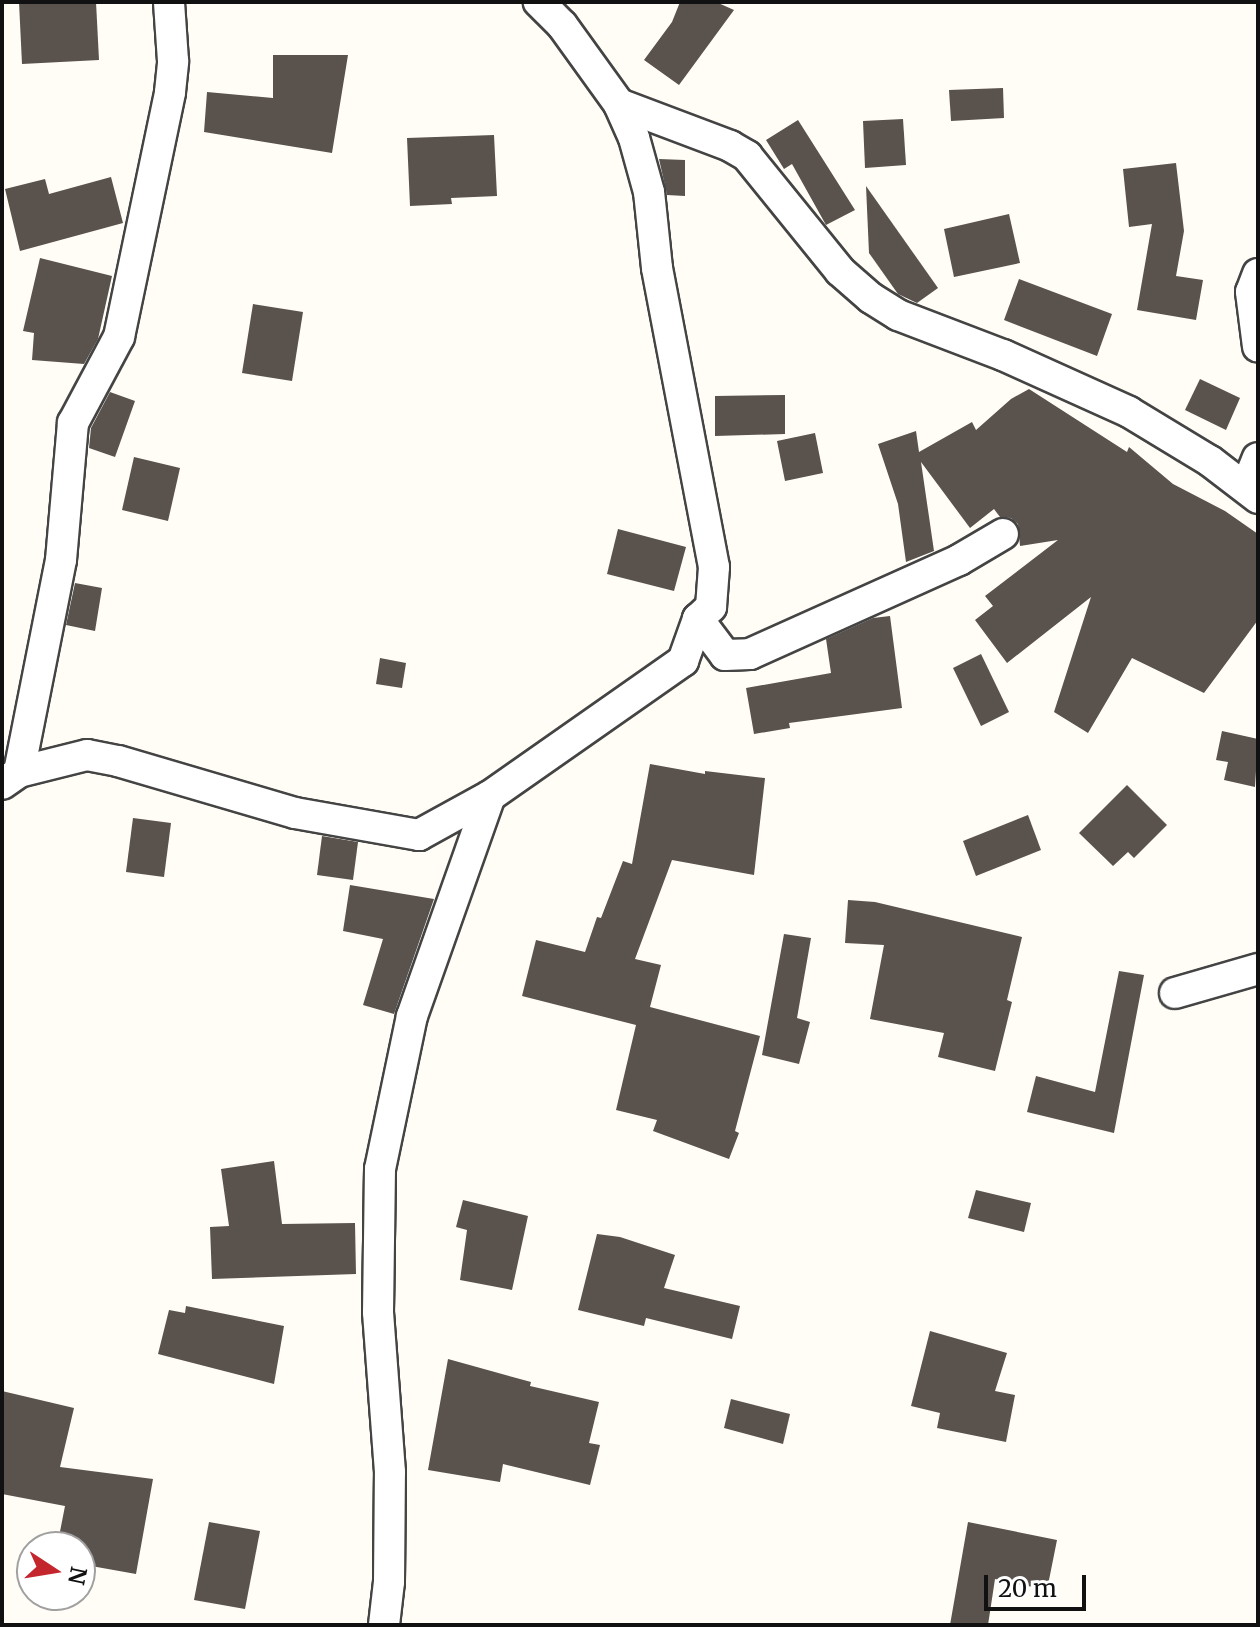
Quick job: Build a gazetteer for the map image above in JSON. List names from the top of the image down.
{
  "scale_bar": "20 m",
  "north": "right"
}
